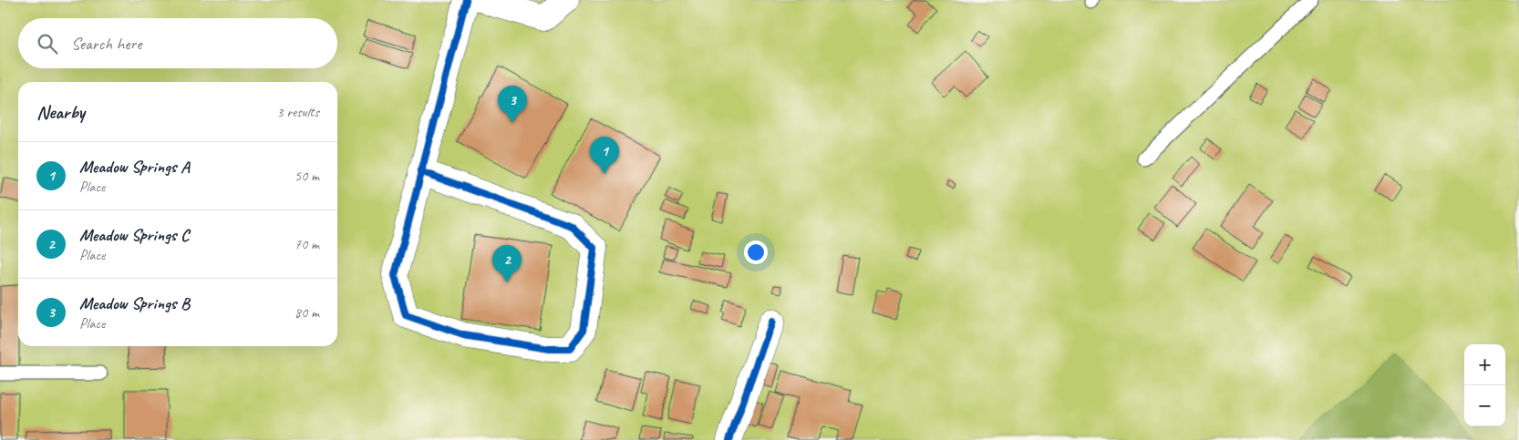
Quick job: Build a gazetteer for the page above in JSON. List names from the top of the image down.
{
  "page": {
    "search": "Search here",
    "heading": ["Nearby", "3 results"],
    "pins": ["3", "1", "2"],
    "list": [
      {
        "mark": "1",
        "name": "Meadow Springs A",
        "note": "Place",
        "value": "50 m"
      },
      {
        "mark": "2",
        "name": "Meadow Springs C",
        "note": "Place",
        "value": "70 m"
      },
      {
        "mark": "3",
        "name": "Meadow Springs B",
        "note": "Place",
        "value": "80 m"
      }
    ],
    "map_buttons": ["+", "−"]
  }
}
